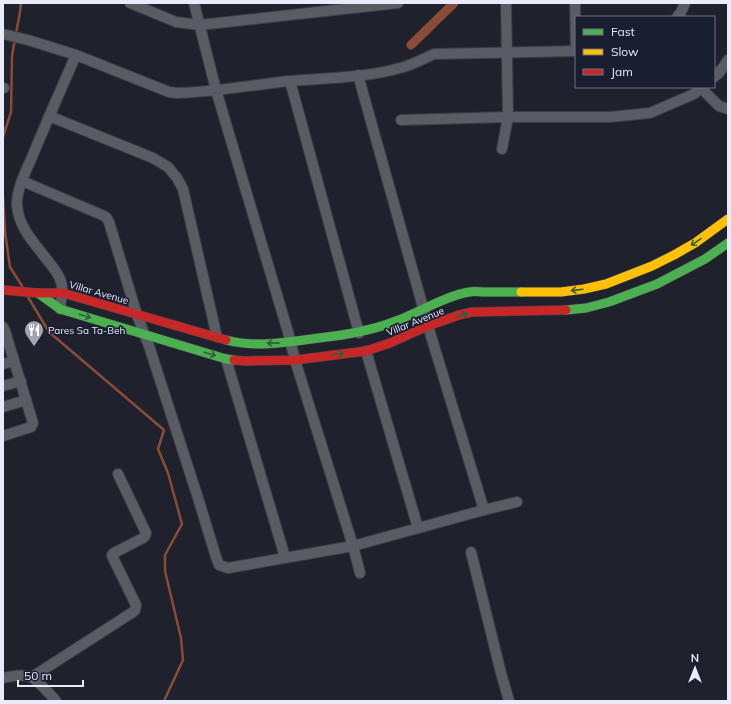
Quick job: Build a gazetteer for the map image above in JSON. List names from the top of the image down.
{
  "streets": {
    "main road": ["Villar Avenue"]
  },
  "places": {
    "restaurant": ["Pares Sa Ta-Beh"]
  },
  "legend": ["Fast", "Slow", "Jam"],
  "scale_bar": "50 m",
  "north": "top"
}
